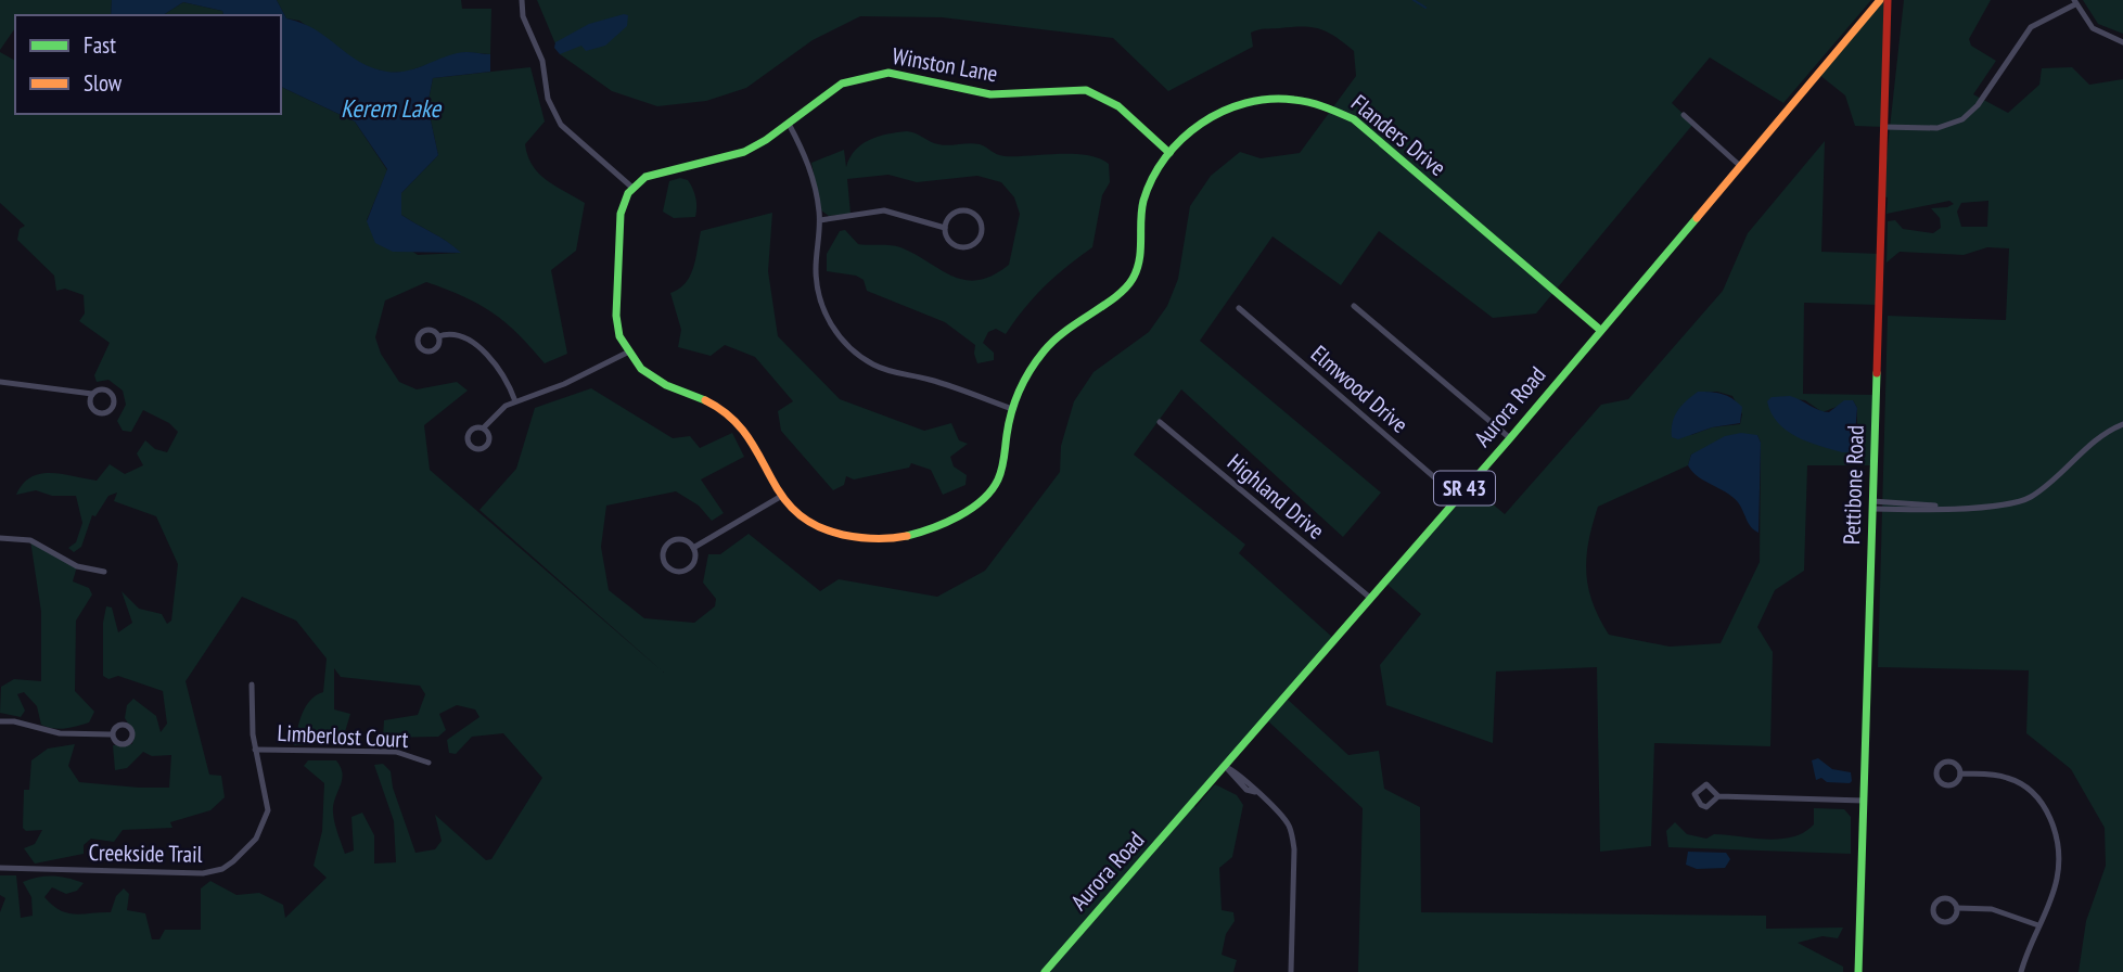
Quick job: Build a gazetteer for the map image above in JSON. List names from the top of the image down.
{
  "streets": {
    "street": [
      "Winston Lane",
      "Flanders Drive",
      "Elmwood Drive",
      "Aurora Road",
      "Pettibone Road",
      "SR 43",
      "Highland Drive",
      "Limberlost Court",
      "Creekside Trail"
    ]
  },
  "crossings": [
    ["Winston Lane", "Flanders Drive"],
    ["Flanders Drive", "Aurora Road"],
    ["Elmwood Drive", "Aurora Road"],
    ["Aurora Road", "Highland Drive"],
    ["Limberlost Court", "Creekside Trail"]
  ],
  "water": ["Kerem Lake"],
  "legend": ["Fast", "Slow"]
}
